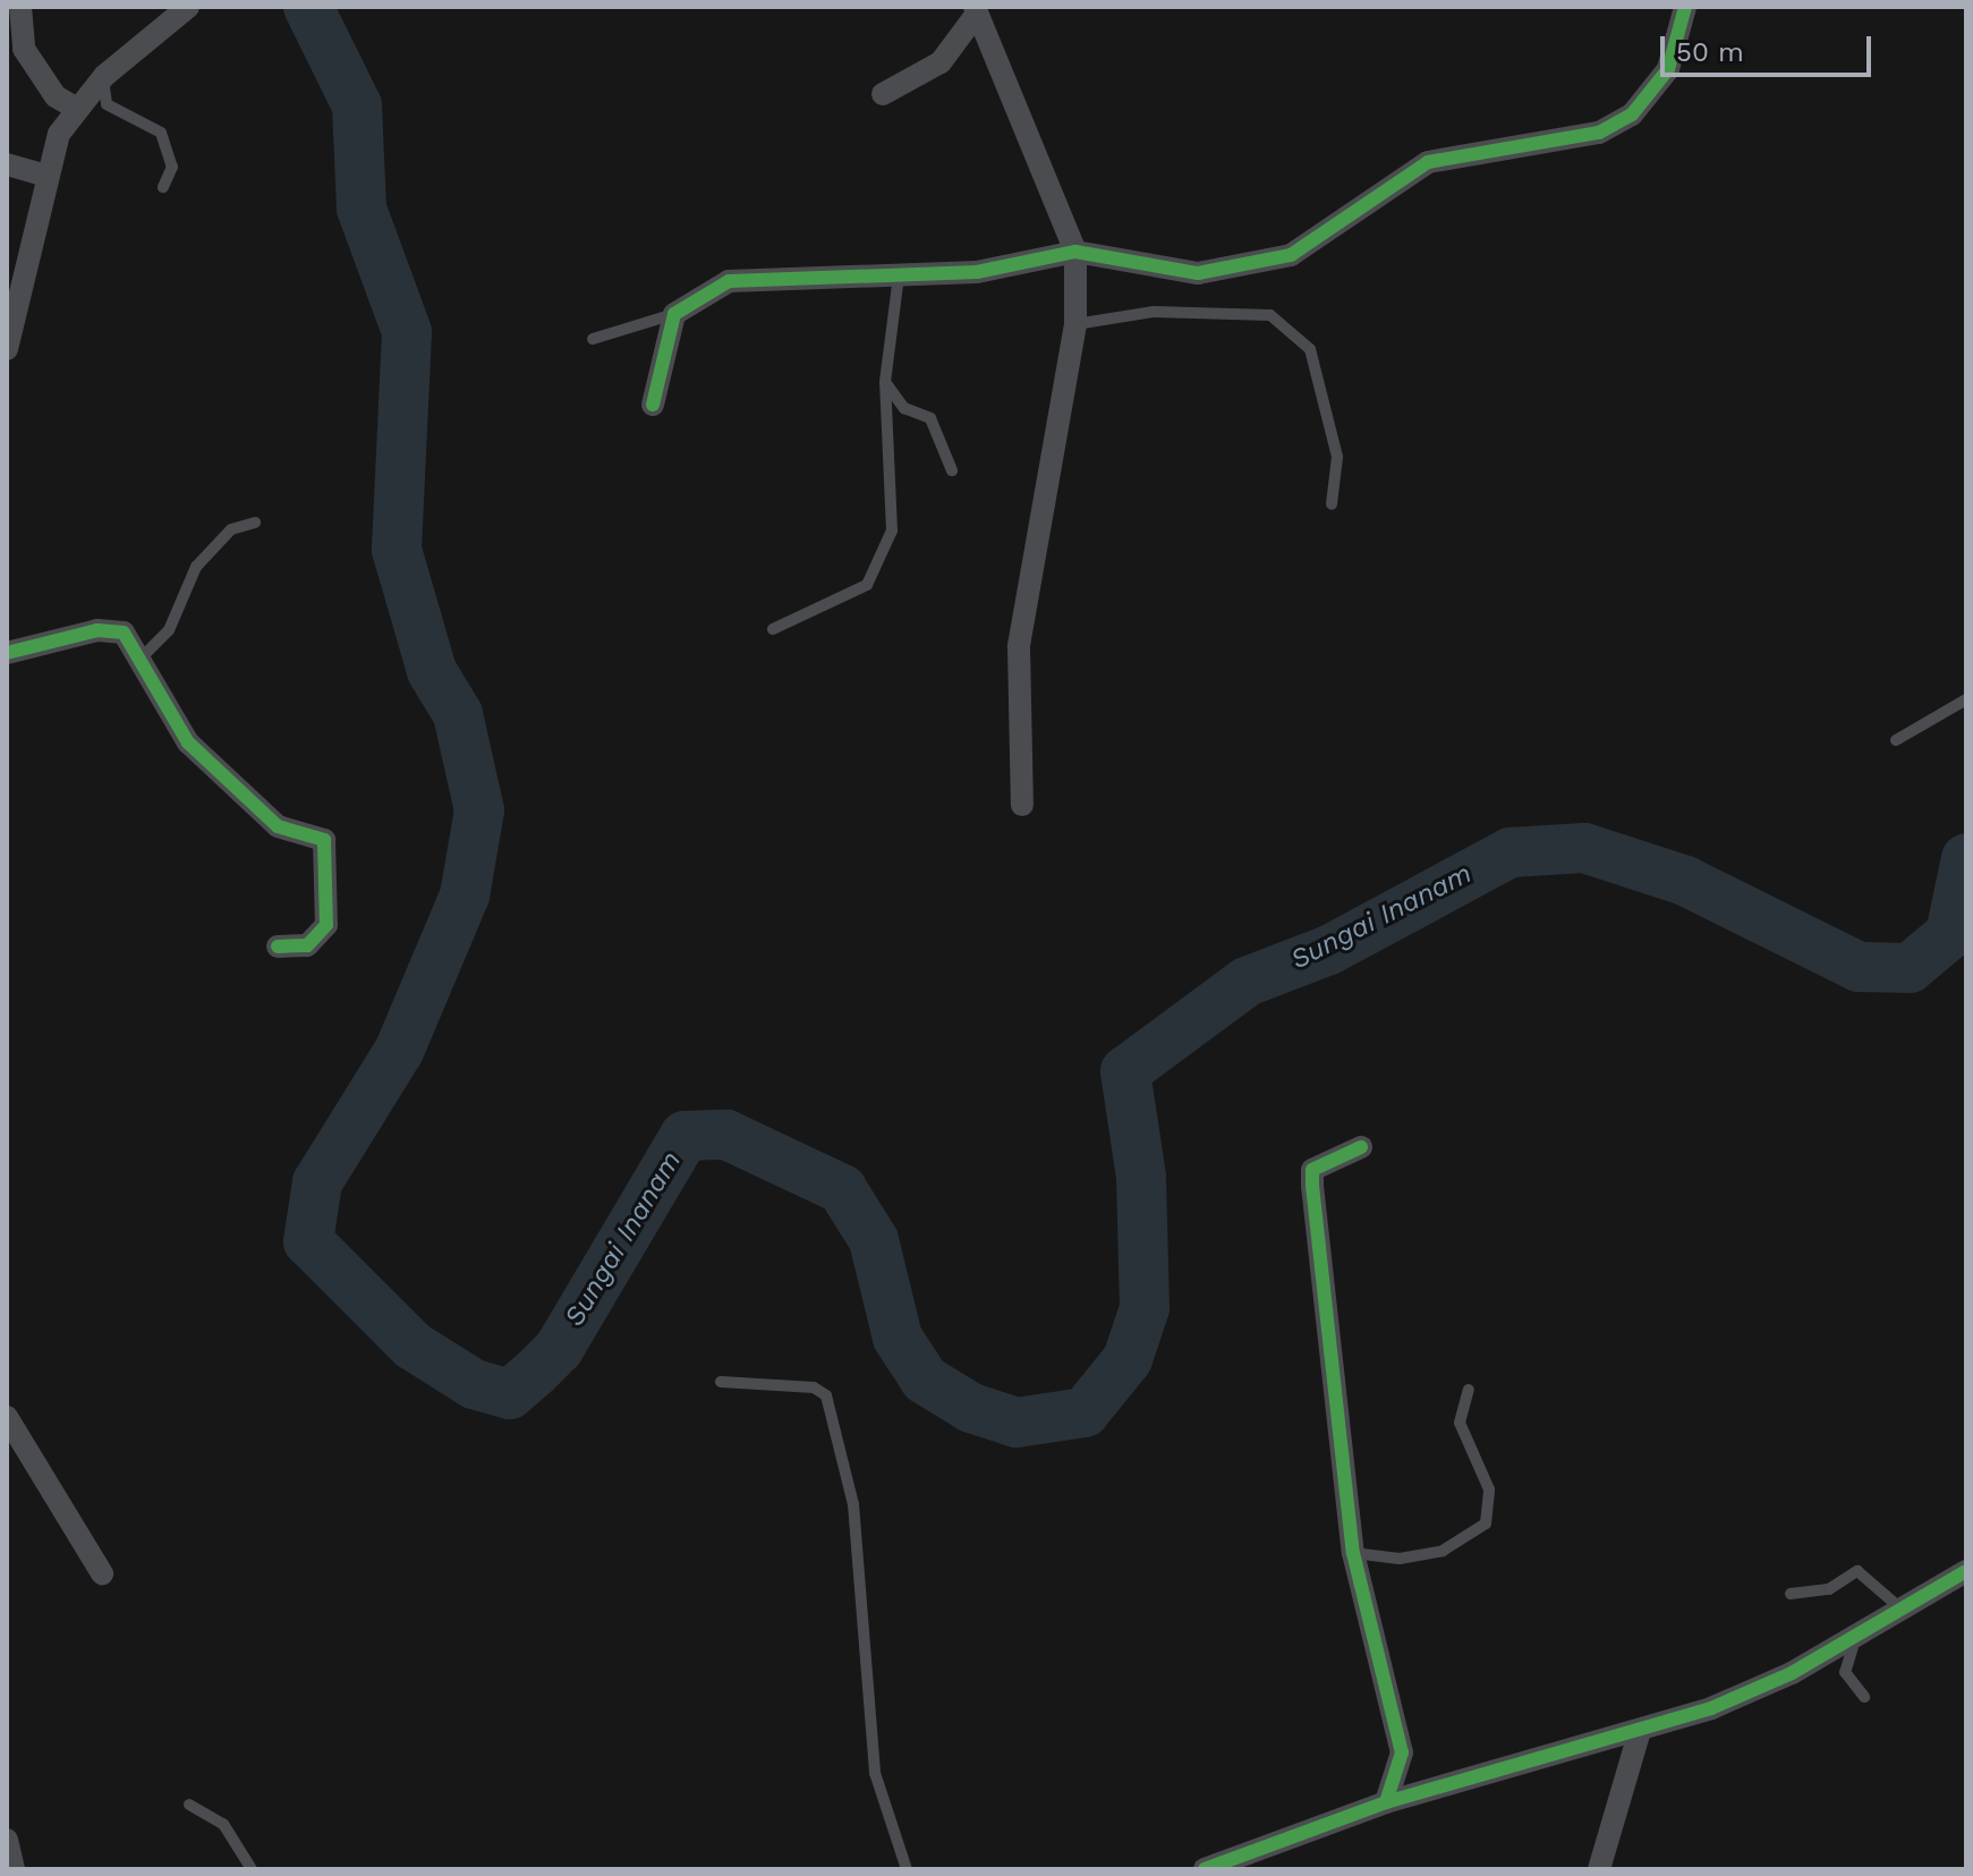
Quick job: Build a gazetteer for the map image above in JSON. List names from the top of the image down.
{
  "water": ["Sungai Inanam"],
  "scale_bar": "50 m"
}
